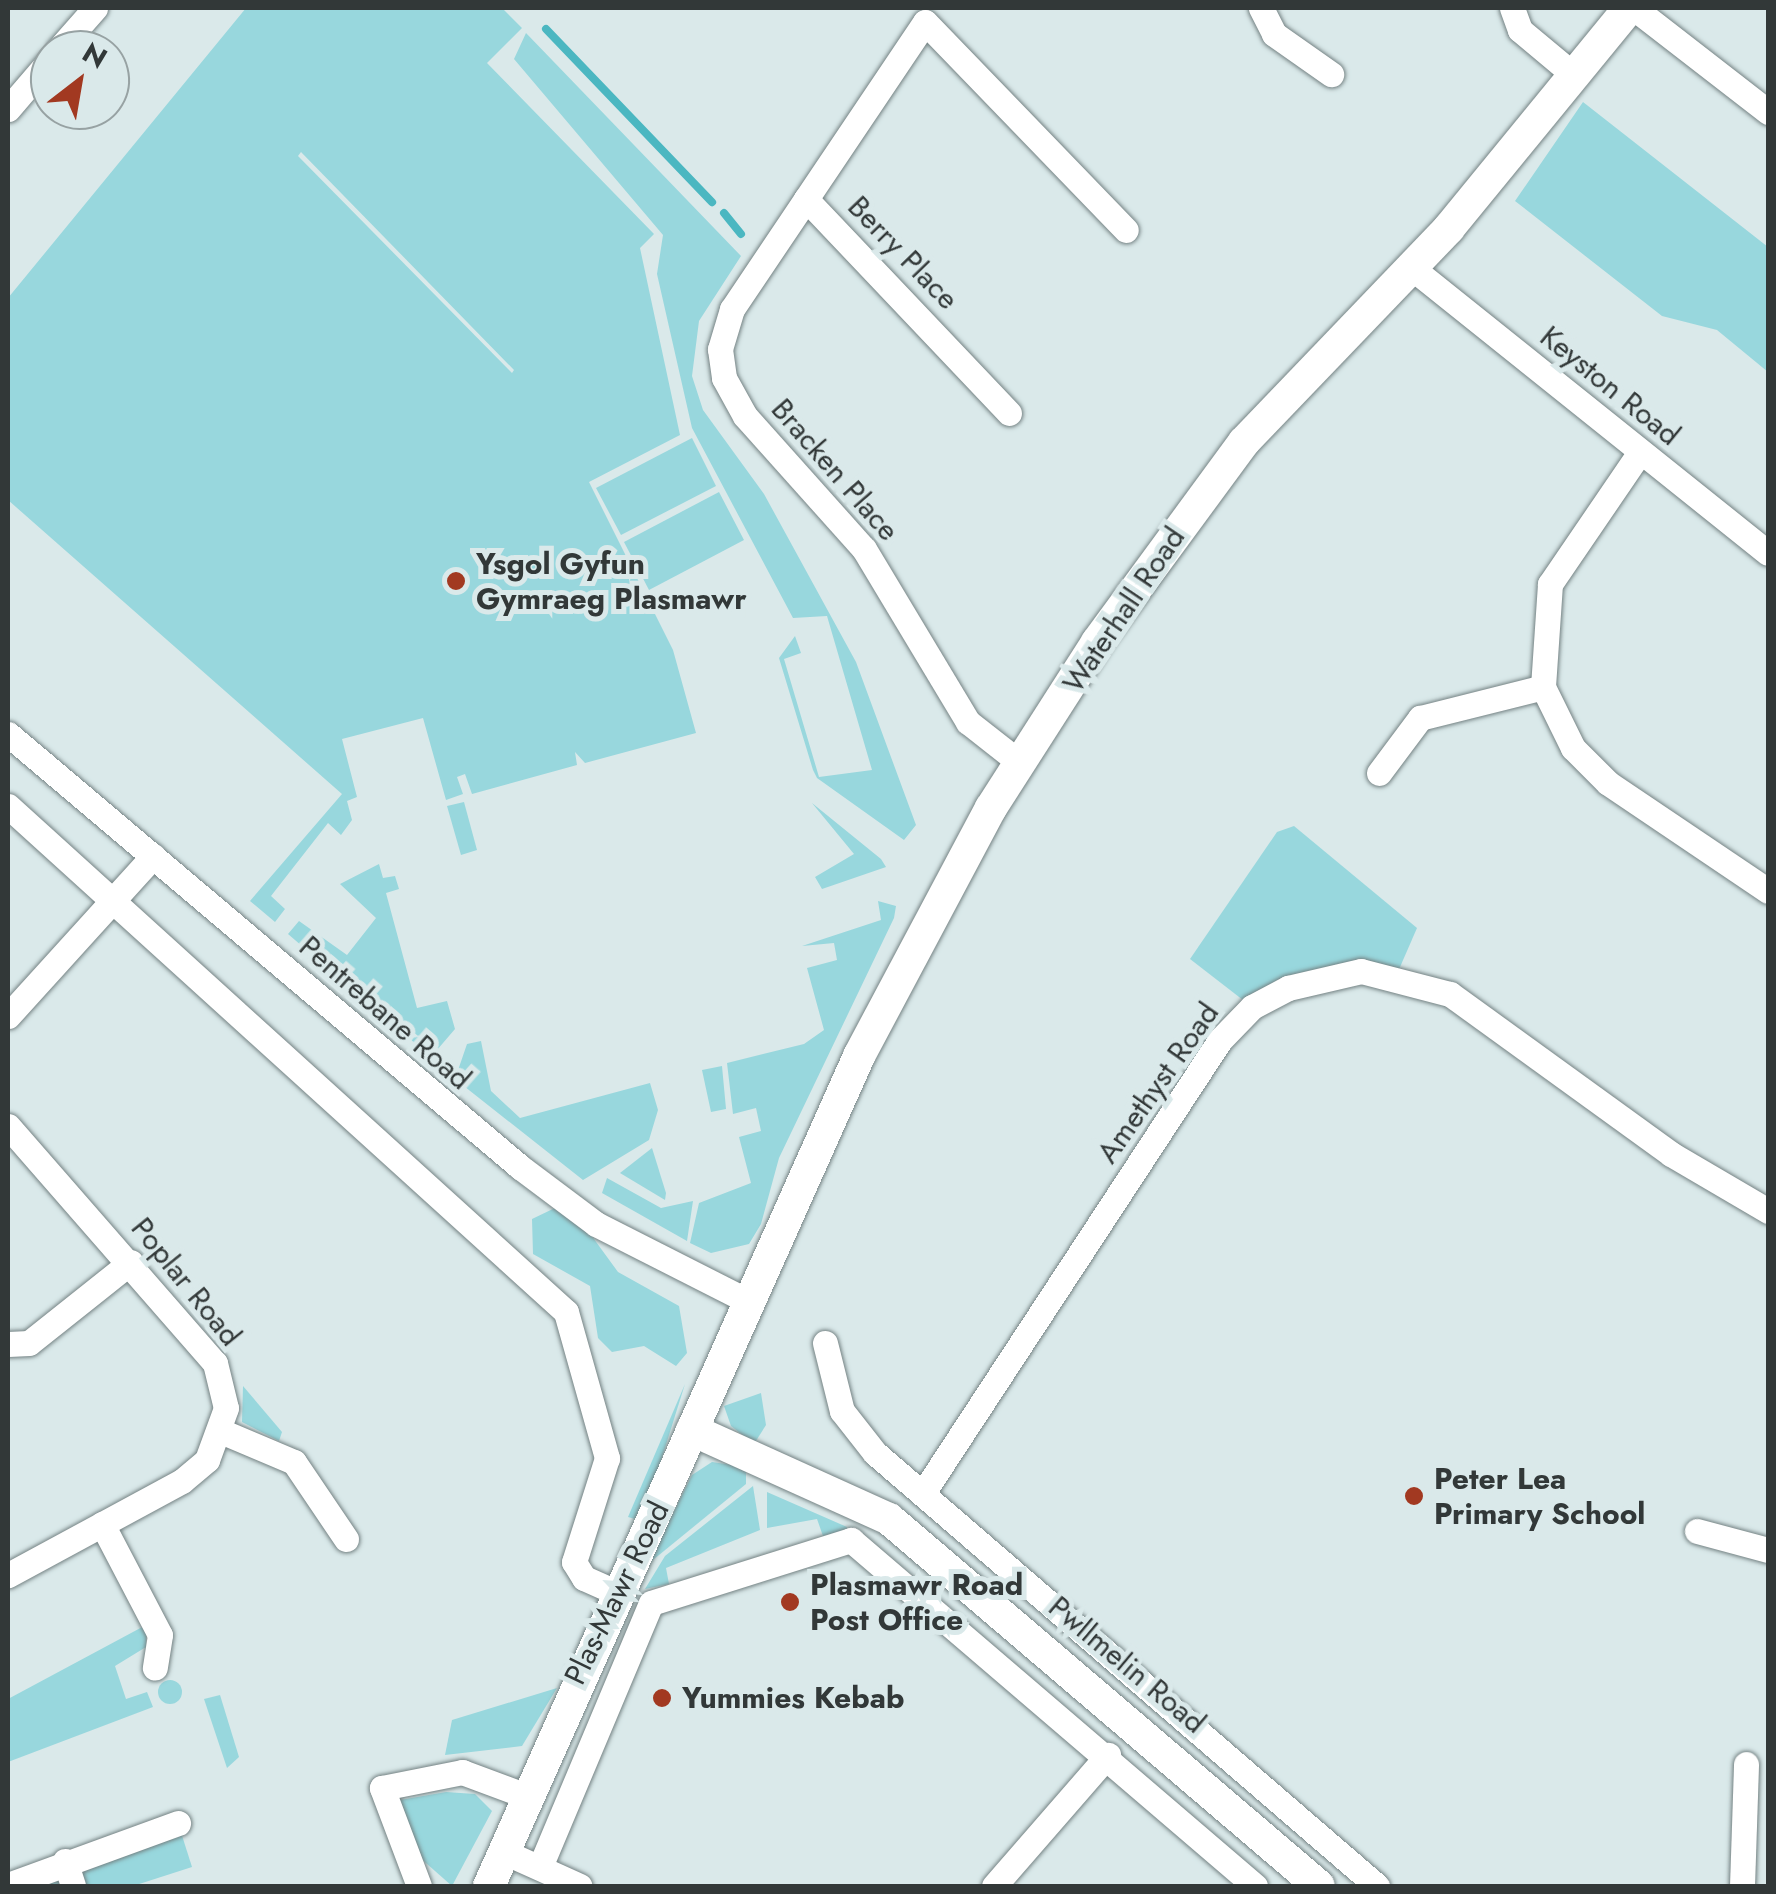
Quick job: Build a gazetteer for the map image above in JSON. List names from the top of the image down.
{
  "streets": {
    "street": [
      "Berry Place",
      "Keyston Road",
      "Bracken Place",
      "Waterhall Road",
      "Pentrebane Road",
      "Amethyst Road",
      "Poplar Road",
      "Plas-Mawr Road",
      "Pwllmelin Road"
    ]
  },
  "crossings": [
    ["Berry Place", "Bracken Place"],
    ["Keyston Road", "Waterhall Road"],
    ["Bracken Place", "Waterhall Road"],
    ["Waterhall Road", "Pentrebane Road"],
    ["Waterhall Road", "Plas-Mawr Road"],
    ["Pentrebane Road", "Plas-Mawr Road"],
    ["Amethyst Road", "Pwllmelin Road"],
    ["Plas-Mawr Road", "Pwllmelin Road"]
  ],
  "places": [
    "Ysgol Gyfun Gymraeg Plasmawr",
    "Peter Lea Primary School",
    "Plasmawr Road Post Office",
    "Yummies Kebab"
  ],
  "north": "top right"
}
